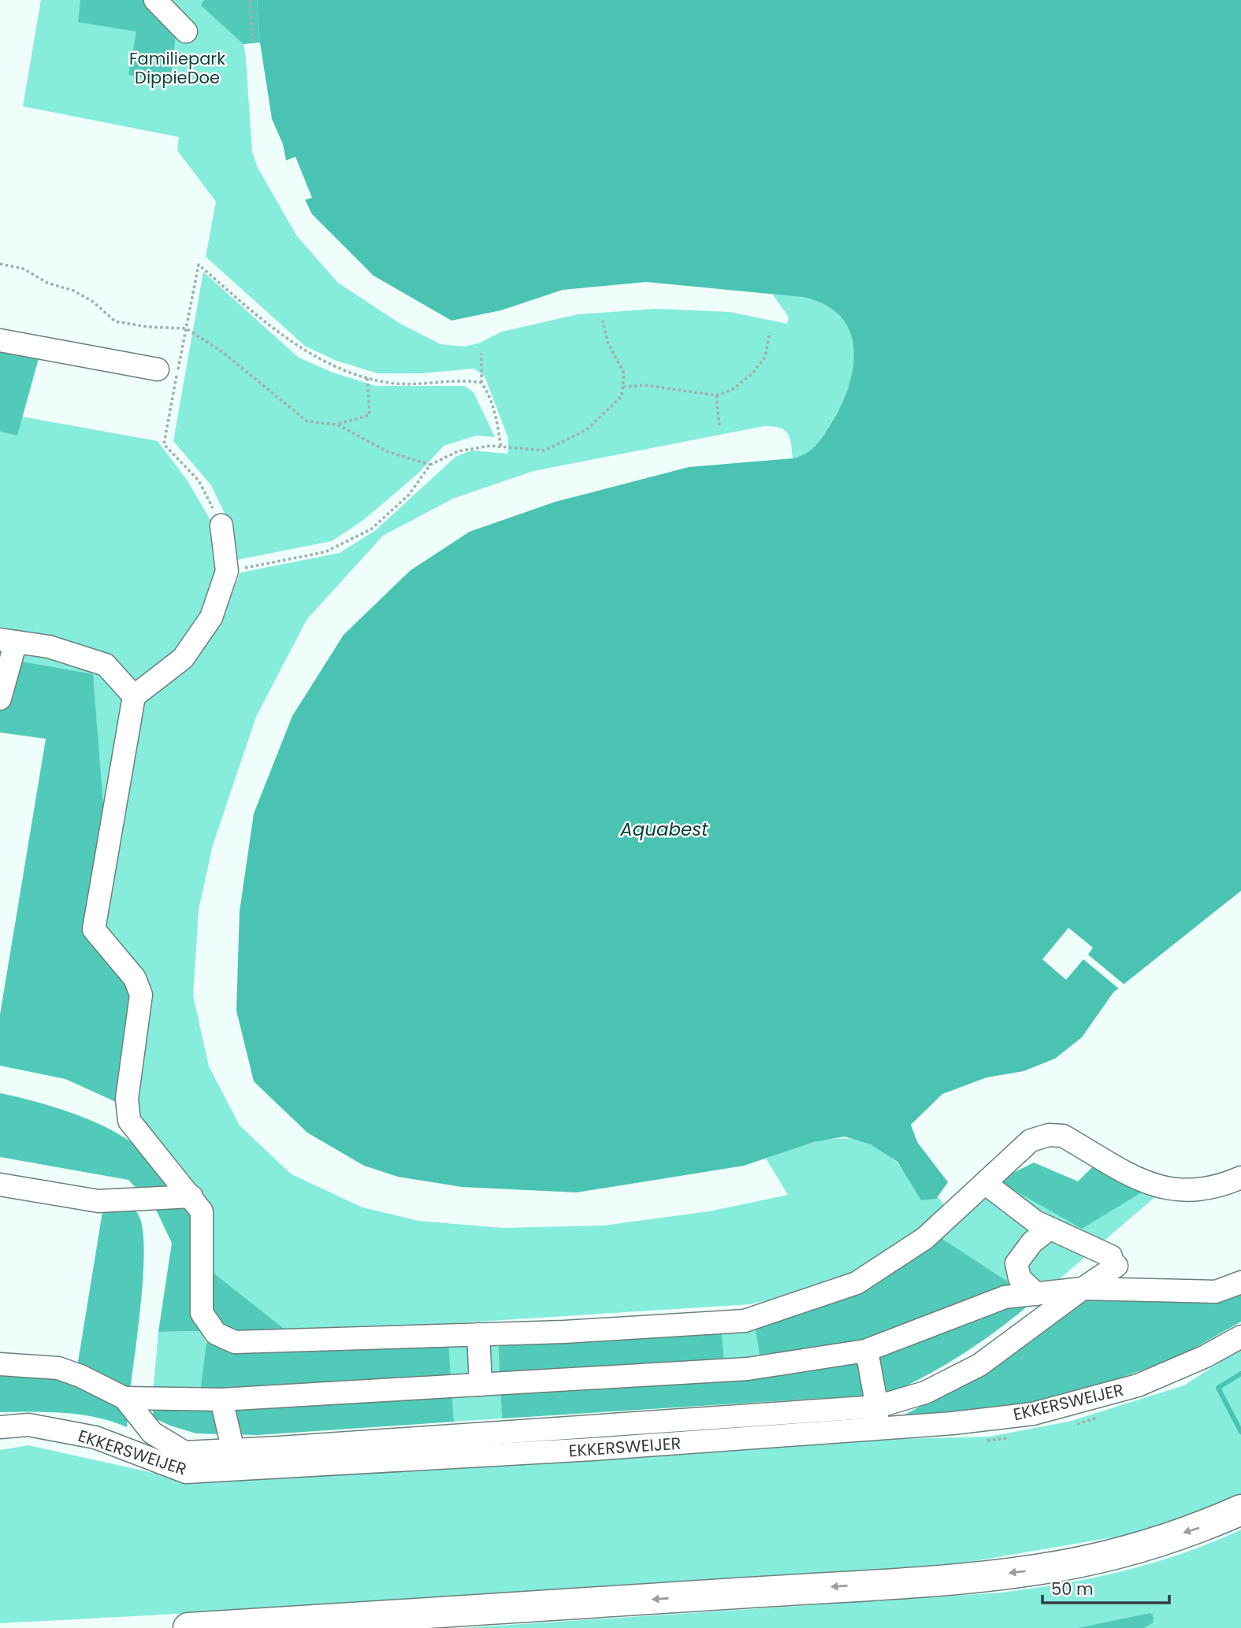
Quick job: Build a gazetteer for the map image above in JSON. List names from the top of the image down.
{
  "streets": {
    "street": ["EKKERSWEIJER"]
  },
  "water": ["Aquabest"],
  "parks": ["Familiepark DippieDoe"],
  "scale_bar": "50 m"
}
